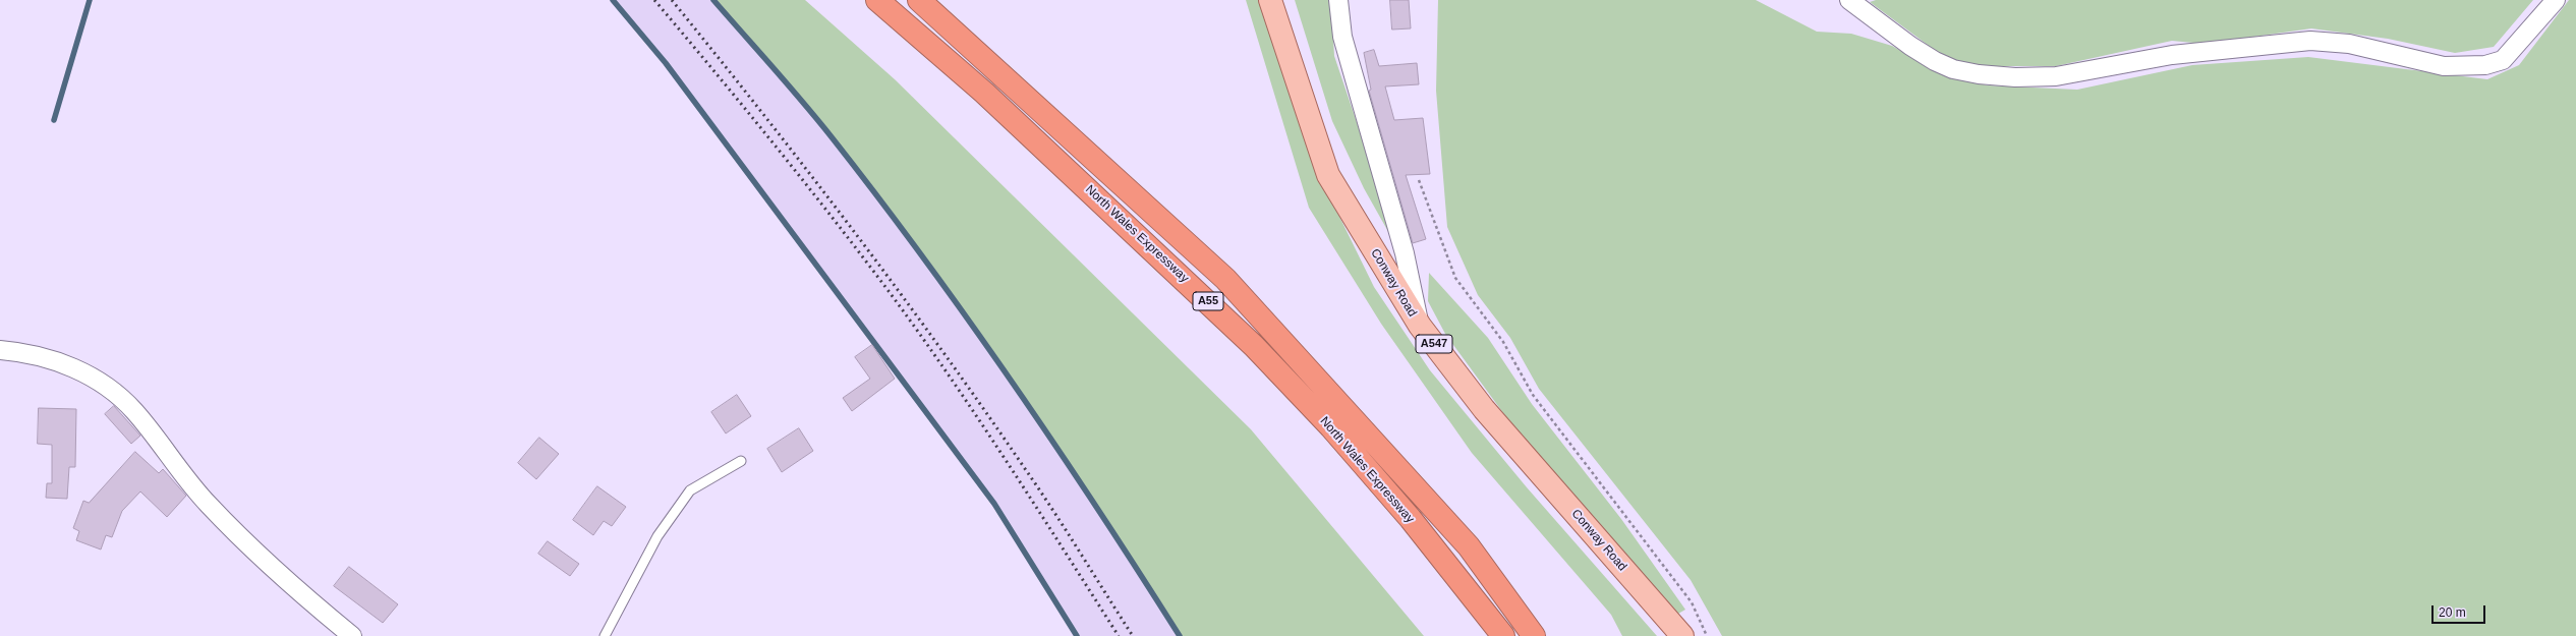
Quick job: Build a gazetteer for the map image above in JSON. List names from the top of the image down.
{
  "streets": {
    "highway": ["North Wales Expressway", "A55"],
    "main road": ["Conway Road", "A547"]
  },
  "scale_bar": "20 m"
}
